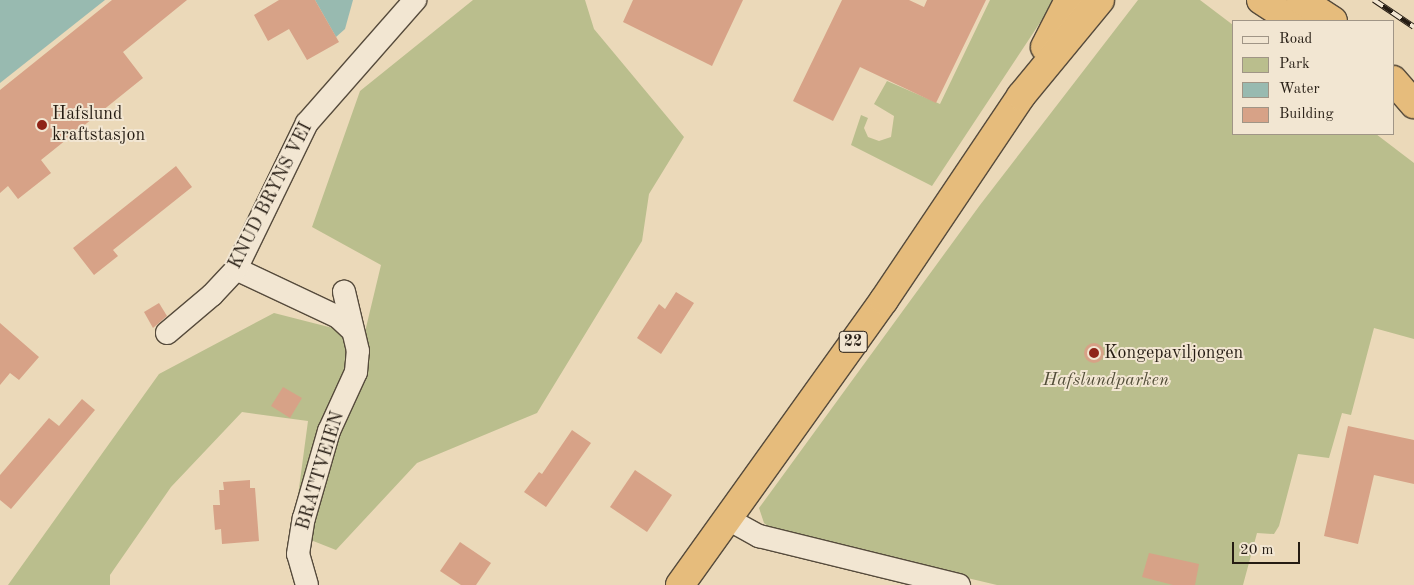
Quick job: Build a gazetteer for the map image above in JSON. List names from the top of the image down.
{
  "streets": {
    "highway": ["22"],
    "street": ["KNUD BRYNS VEI", "BRATTVEIEN"]
  },
  "parks": ["Hafslundparken"],
  "places": ["Hafslund kraftstasjon", "Kongepaviljongen"],
  "legend": [
    "Road",
    "Park",
    "Water",
    "Building"
  ],
  "scale_bar": "20 m"
}
